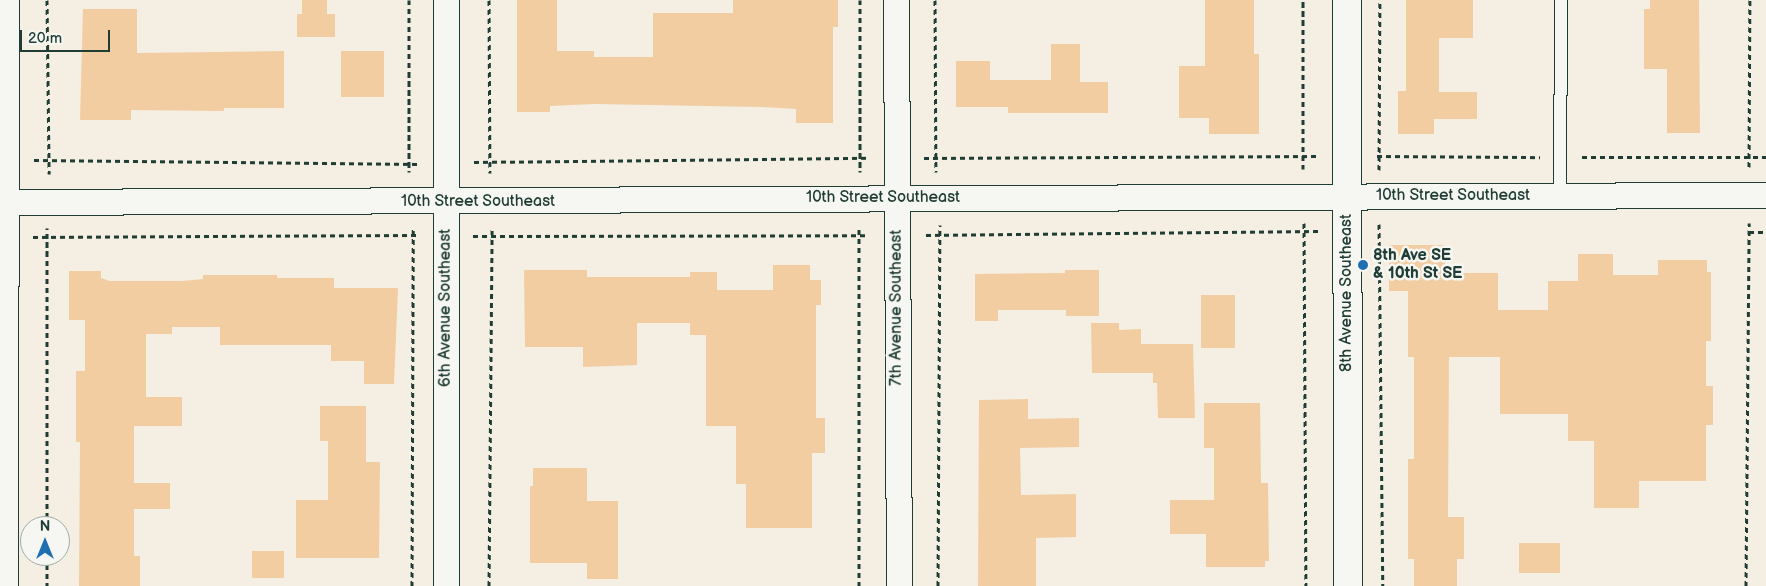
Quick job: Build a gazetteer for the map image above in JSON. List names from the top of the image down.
{
  "streets": {
    "street": [
      "10th Street Southeast",
      "8th Avenue Southeast",
      "6th Avenue Southeast",
      "7th Avenue Southeast"
    ]
  },
  "crossings": [
    ["10th Street Southeast", "8th Avenue Southeast"],
    ["10th Street Southeast", "6th Avenue Southeast"],
    ["10th Street Southeast", "7th Avenue Southeast"]
  ],
  "places": ["8th Ave SE & 10th St SE"],
  "scale_bar": "20 m",
  "north": "top"
}
